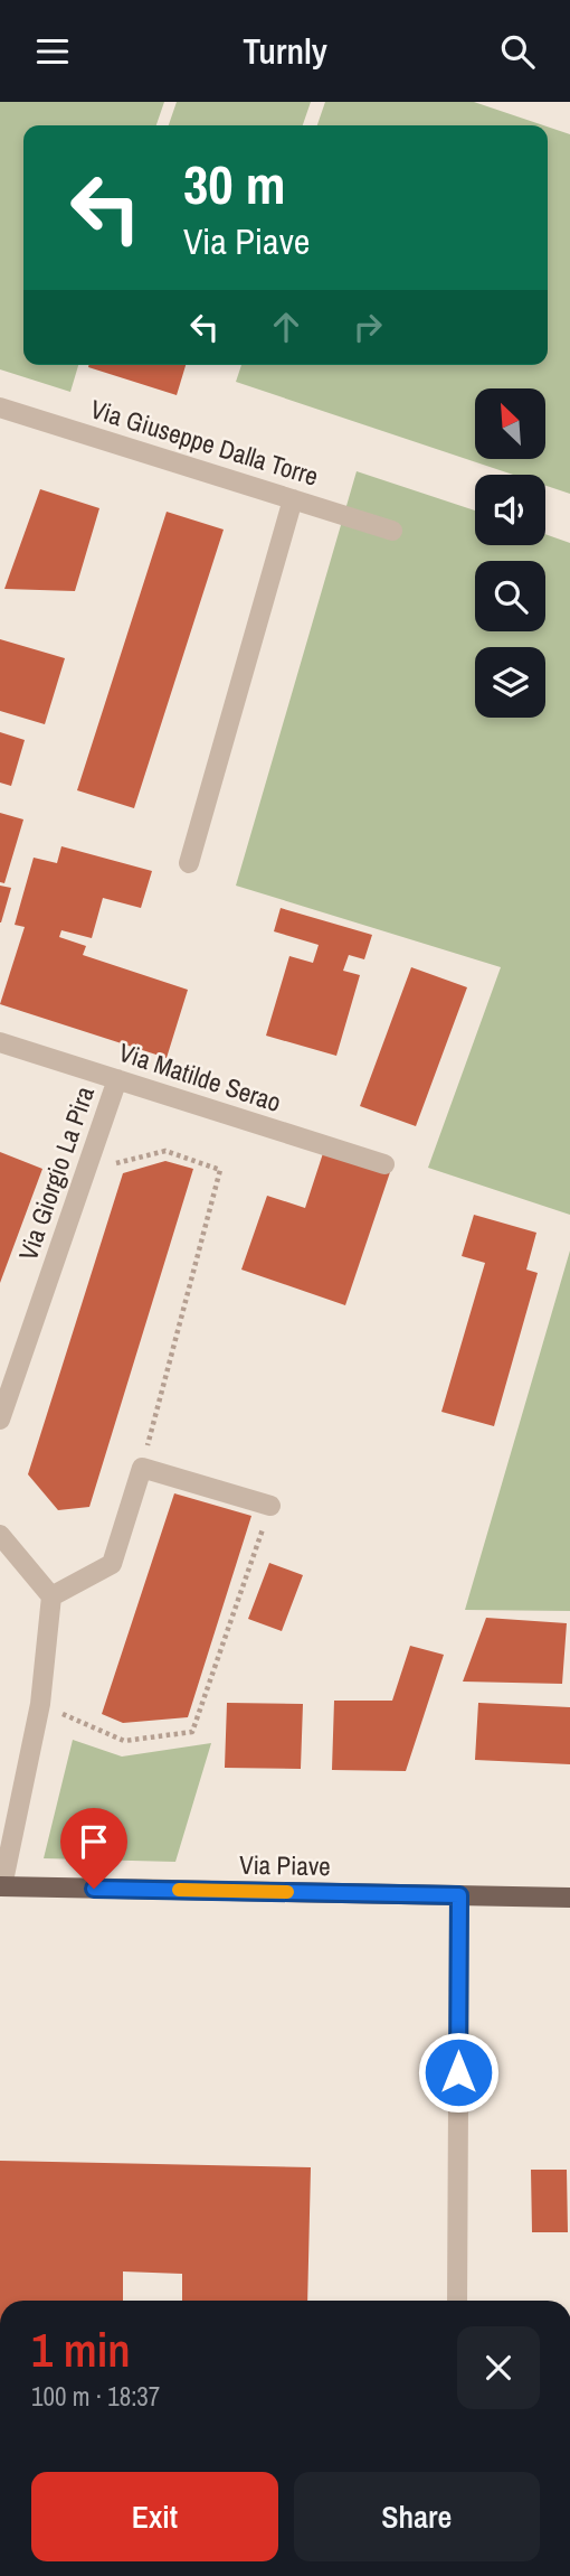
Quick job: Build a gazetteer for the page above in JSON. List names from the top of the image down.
{
  "streets": {
    "main road": ["Via Piave"],
    "street": ["Via Giuseppe Dalla Torre", "Via Matilde Serao", "Via Giorgio La Pira"]
  },
  "crossings": [
    ["Via Matilde Serao", "Via Giorgio La Pira"]
  ],
  "north": "top left",
  "page": {
    "header": "Turnly",
    "turn": ["30 m", "Via Piave"],
    "heading": ["1 min", "100 m · 18:37"],
    "buttons": ["Exit", "Share"]
  }
}
